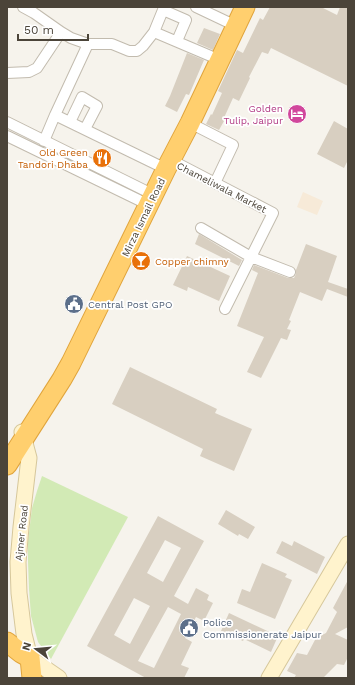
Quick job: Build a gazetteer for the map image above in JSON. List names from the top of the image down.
{
  "streets": {
    "highway": ["Mirza Ismail Road"],
    "street": ["Chameliwala Market", "Ajmer Road"]
  },
  "crossings": [
    ["Chameliwala Market", "Mirza Ismail Road"],
    ["Mirza Ismail Road", "Ajmer Road"]
  ],
  "places": {
    "hotel": ["Golden Tulip, Jaipur"],
    "restaurant": ["Old Green Tandori Dhaba"],
    "bar": ["Copper chimny"],
    "public building": ["Central Post GPO", "Police Commissionerate Jaipur"]
  },
  "scale_bar": "50 m",
  "north": "left"
}
